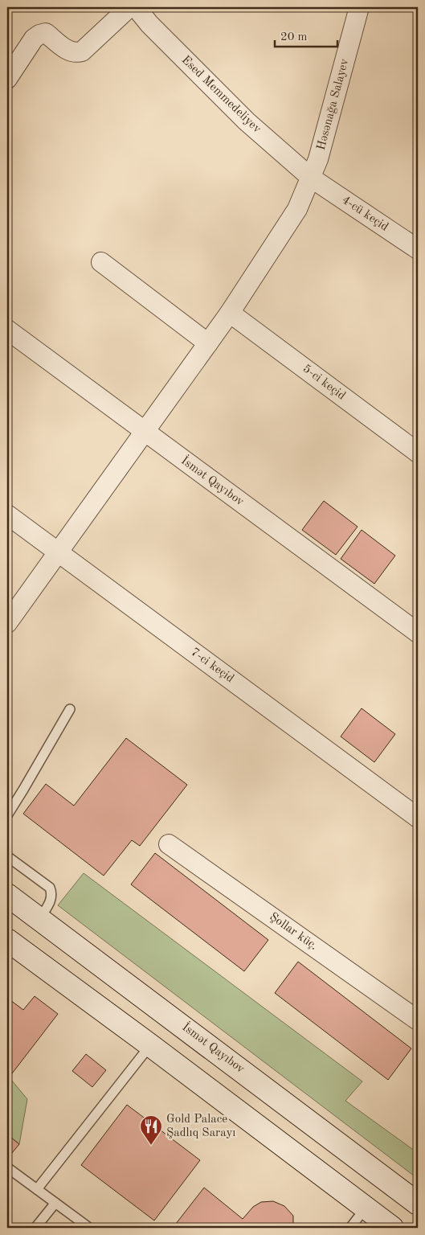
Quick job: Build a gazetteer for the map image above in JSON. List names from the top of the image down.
{
  "streets": {
    "street": [
      "Esed Memmedeliyev",
      "Həsənağa Salayev",
      "4-cü keçid",
      "5-ci keçid",
      "İsmət Qayıbov",
      "7-ci keçid",
      "Şollar küç."
    ]
  },
  "crossings": [
    ["Esed Memmedeliyev", "Həsənağa Salayev"],
    ["Esed Memmedeliyev", "4-cü keçid"],
    ["Həsənağa Salayev", "4-cü keçid"],
    ["Həsənağa Salayev", "5-ci keçid"],
    ["Həsənağa Salayev", "İsmət Qayıbov"],
    ["Həsənağa Salayev", "7-ci keçid"]
  ],
  "places": {
    "restaurant": ["Gold Palace Şadlıq Sarayı"]
  },
  "scale_bar": "20 m"
}
